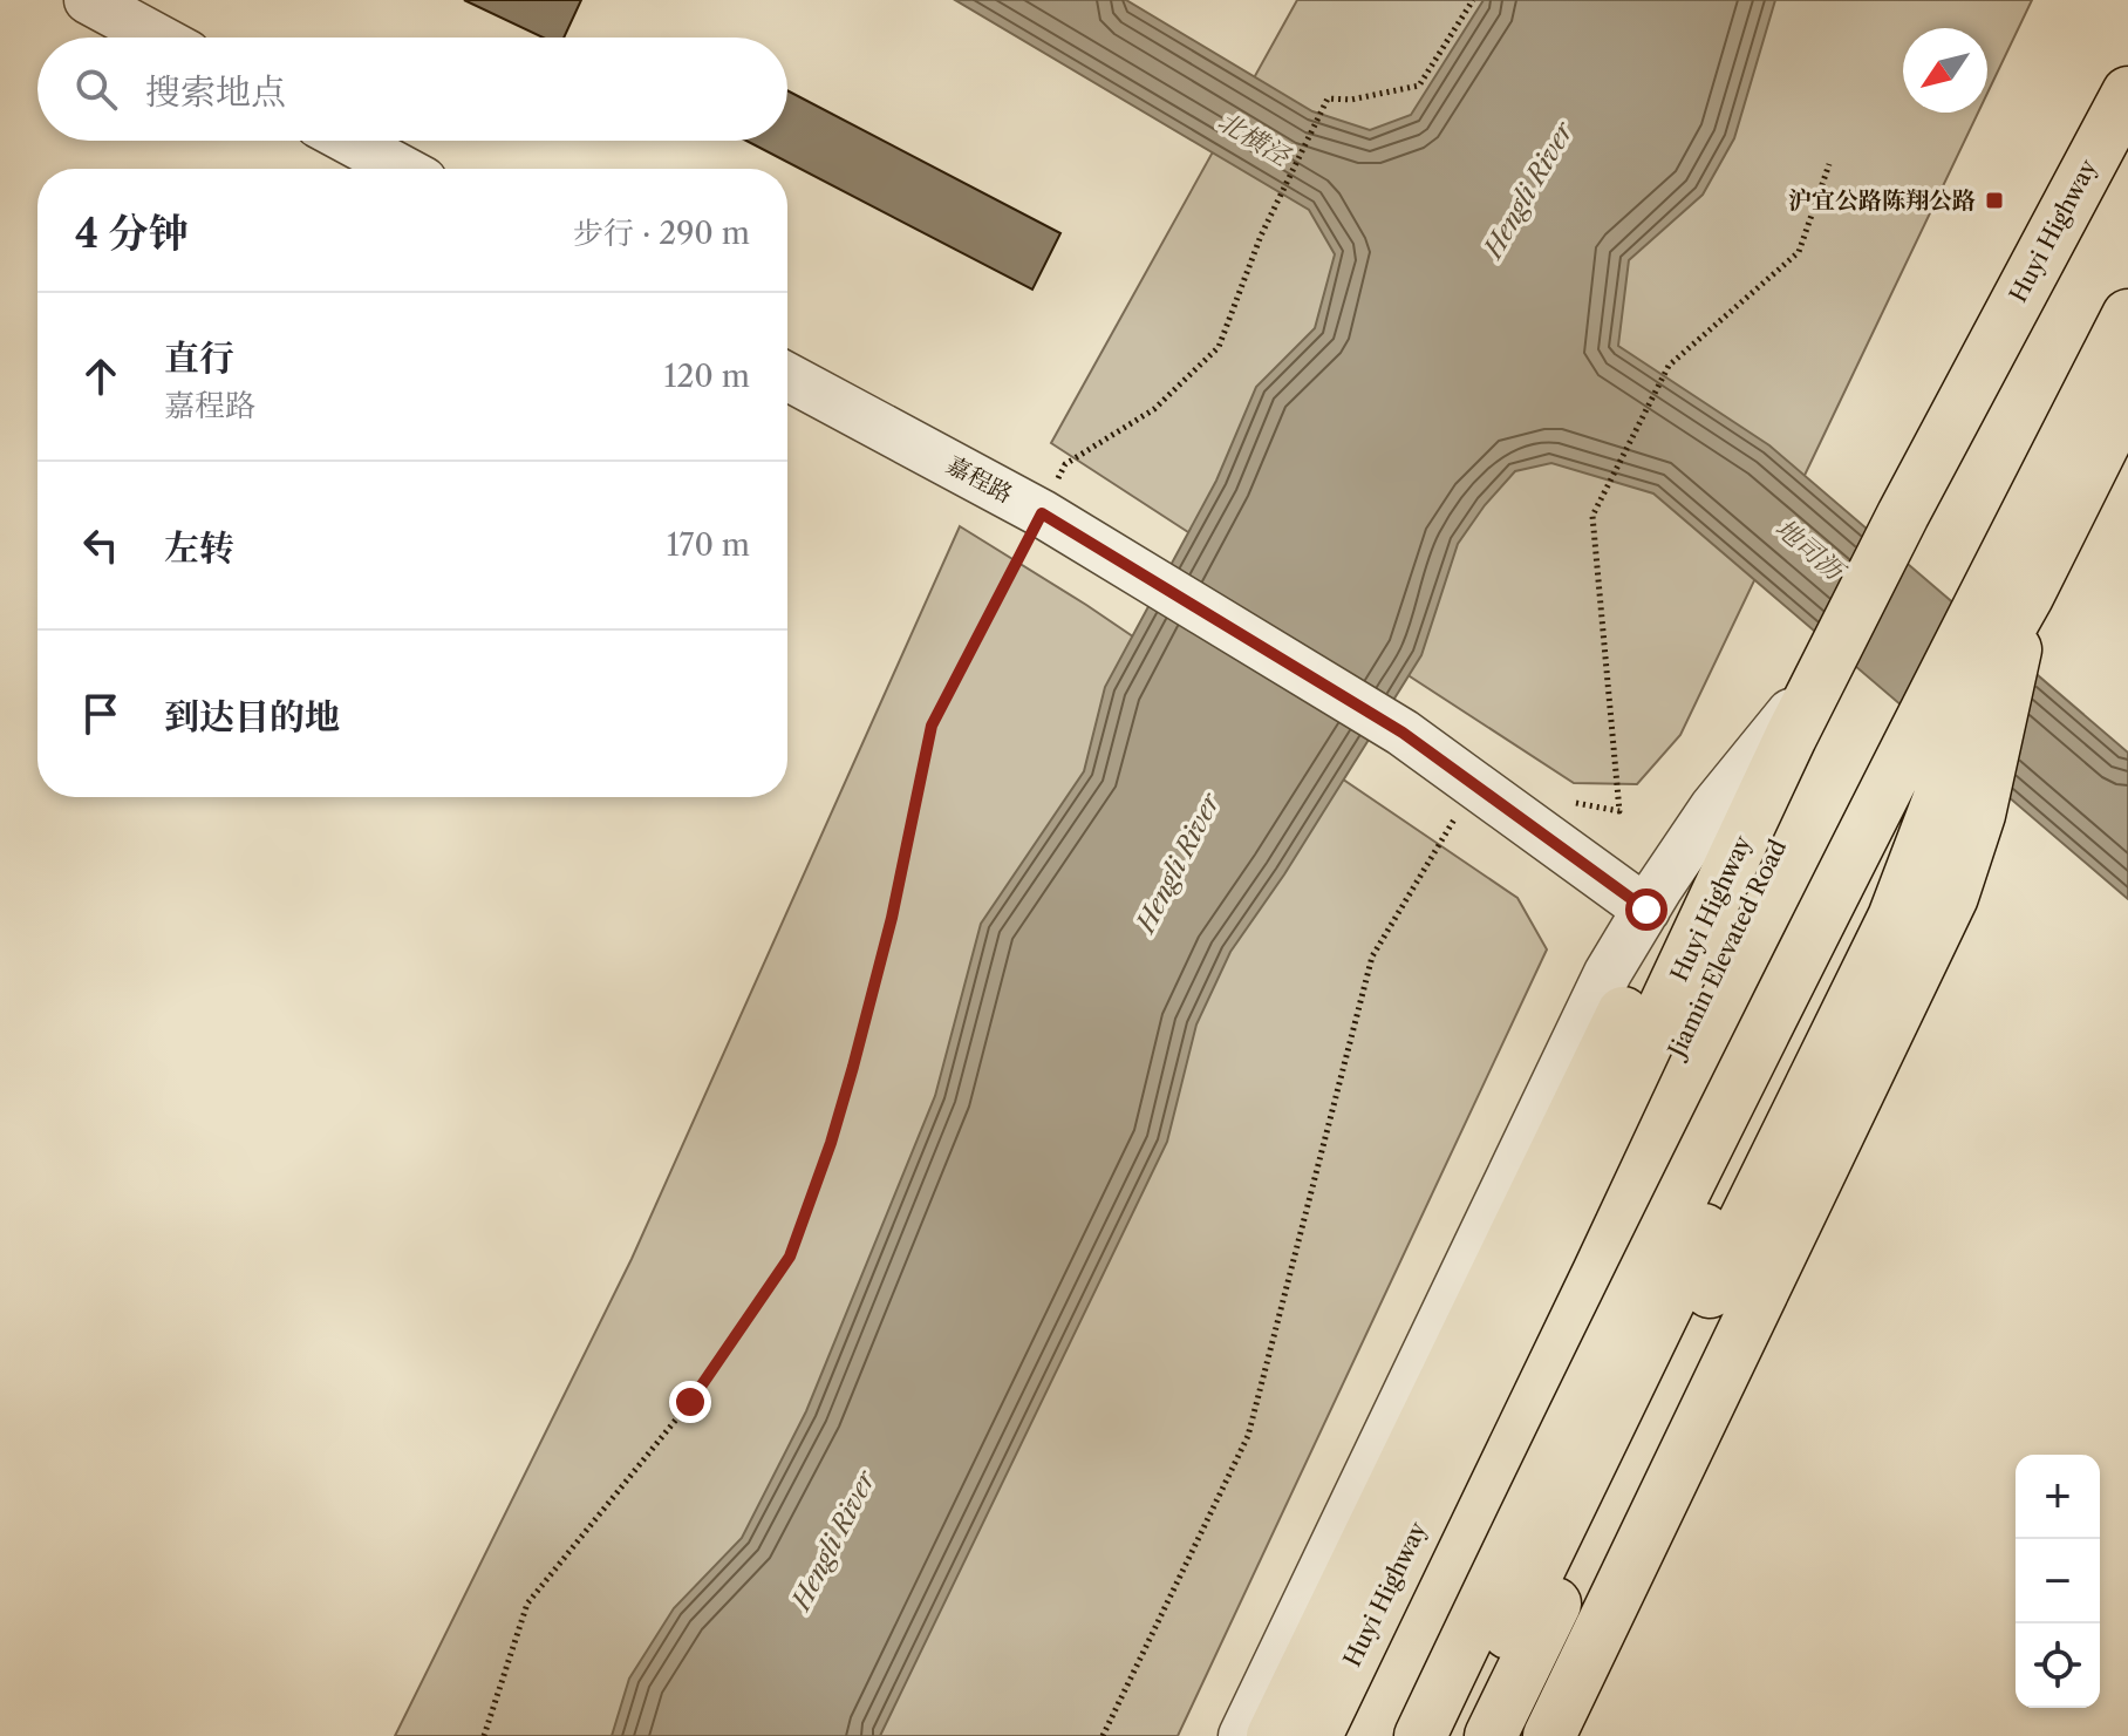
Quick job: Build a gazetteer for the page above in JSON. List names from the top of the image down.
{
  "streets": {
    "highway": ["Huyi Highway", "Jiamin Elevated Road"],
    "street": ["嘉程路"]
  },
  "water": ["北横泾", "Hengli River", "地司沥"],
  "places": {
    "transit": ["沪宜公路陈翔公路"]
  },
  "north": "bottom left",
  "page": {
    "search": "搜索地点",
    "heading": ["4 分钟", "步行 · 290 m"],
    "list": [
      ["直行", "嘉程路", "120 m"],
      ["左转", "170 m"],
      "到达目的地"
    ],
    "map_buttons": ["+", "−"]
  }
}
